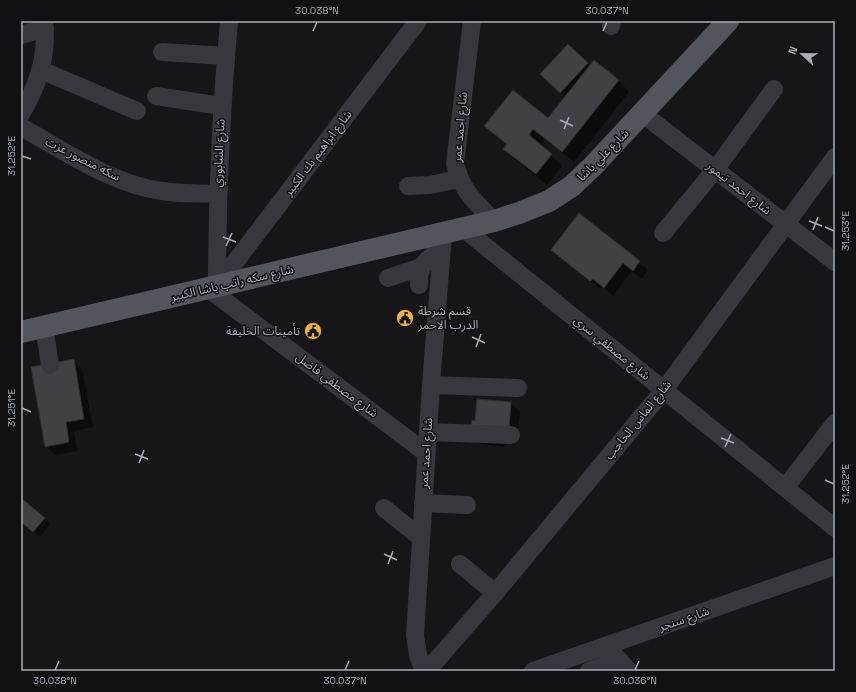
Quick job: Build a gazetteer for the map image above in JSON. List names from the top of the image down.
{
  "streets": {
    "main road": ["شارع علي باشا", "شارع سكه راتب باشا الكبير"],
    "street": [
      "شارع احمد عمر",
      "شارع الشابوري",
      "شارع ابراهيم بك الكبير",
      "سكه منصور عزت",
      "شارع احمد تيمور",
      "شارع مصطفي سري",
      "شارع مصطفي فاضل",
      "شارع الماس الحاجب",
      "شارع سنجر"
    ]
  },
  "crossings": [
    ["شارع احمد عمر", "شارع علي باشا"],
    ["شارع احمد عمر", "شارع سكه راتب باشا الكبير"],
    ["شارع احمد عمر", "شارع مصطفي سري"],
    ["شارع احمد عمر", "شارع مصطفي فاضل"],
    ["شارع احمد عمر", "شارع الماس الحاجب"],
    ["شارع الشابوري", "شارع ابراهيم بك الكبير"],
    ["شارع الشابوري", "سكه منصور عزت"],
    ["شارع الشابوري", "شارع سكه راتب باشا الكبير"],
    ["شارع الشابوري", "شارع مصطفي فاضل"],
    ["شارع ابراهيم بك الكبير", "شارع سكه راتب باشا الكبير"],
    ["شارع ابراهيم بك الكبير", "شارع مصطفي فاضل"],
    ["شارع علي باشا", "شارع احمد تيمور"],
    ["شارع علي باشا", "شارع سكه راتب باشا الكبير"],
    ["شارع علي باشا", "شارع مصطفي سري"],
    ["شارع احمد تيمور", "شارع الماس الحاجب"],
    ["شارع سكه راتب باشا الكبير", "شارع مصطفي سري"],
    ["شارع سكه راتب باشا الكبير", "شارع مصطفي فاضل"],
    ["شارع مصطفي سري", "شارع الماس الحاجب"]
  ],
  "places": {
    "public building": ["قسم شرطة الدرب الاحمر", "تأمينات الخليفة"]
  },
  "north": "left",
  "coordinates": [
    "30.038°N",
    "30.037°N",
    "31.252°E",
    "31.253°E",
    "31.251°E",
    "30.036°N"
  ]
}
